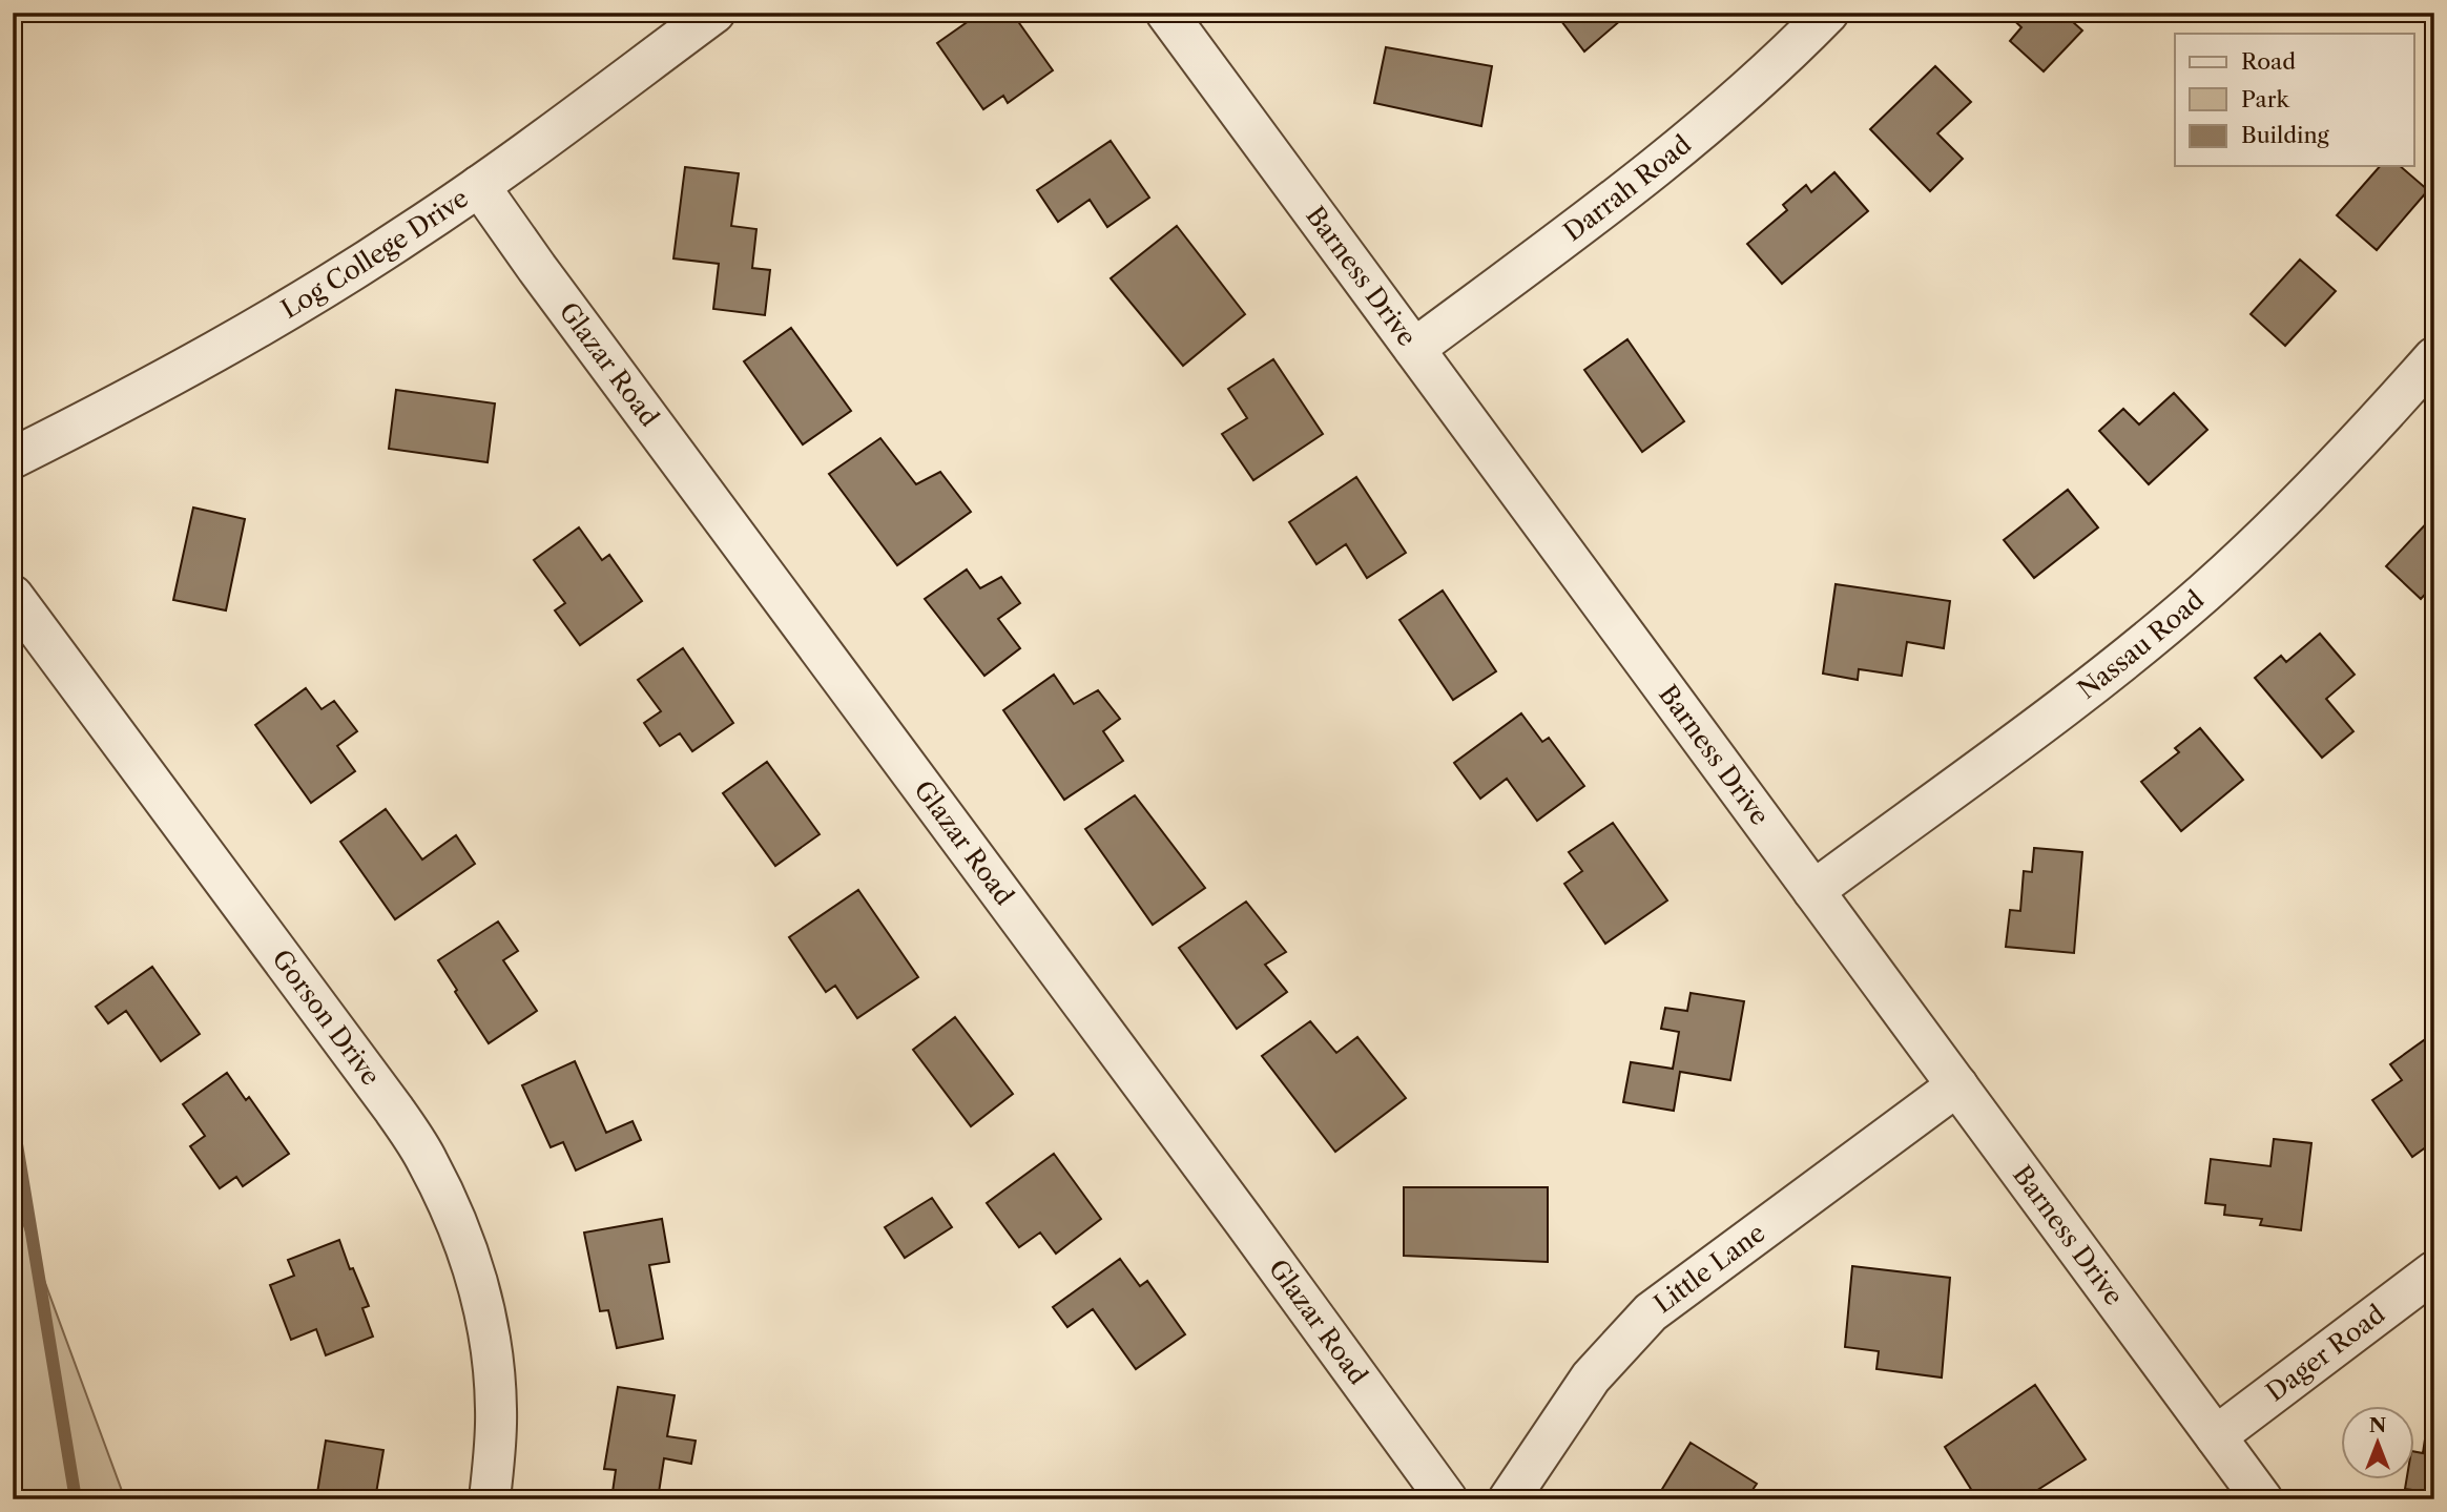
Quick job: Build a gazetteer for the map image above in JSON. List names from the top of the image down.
{
  "streets": {
    "street": [
      "Darrah Road",
      "Log College Drive",
      "Barness Drive",
      "Glazar Road",
      "Nassau Road",
      "Gorson Drive",
      "Little Lane",
      "Dager Road"
    ]
  },
  "crossings": [
    ["Darrah Road", "Barness Drive"],
    ["Log College Drive", "Glazar Road"],
    ["Barness Drive", "Nassau Road"],
    ["Barness Drive", "Little Lane"],
    ["Barness Drive", "Dager Road"]
  ],
  "legend": ["Road", "Park", "Building"],
  "north": "top"
}
